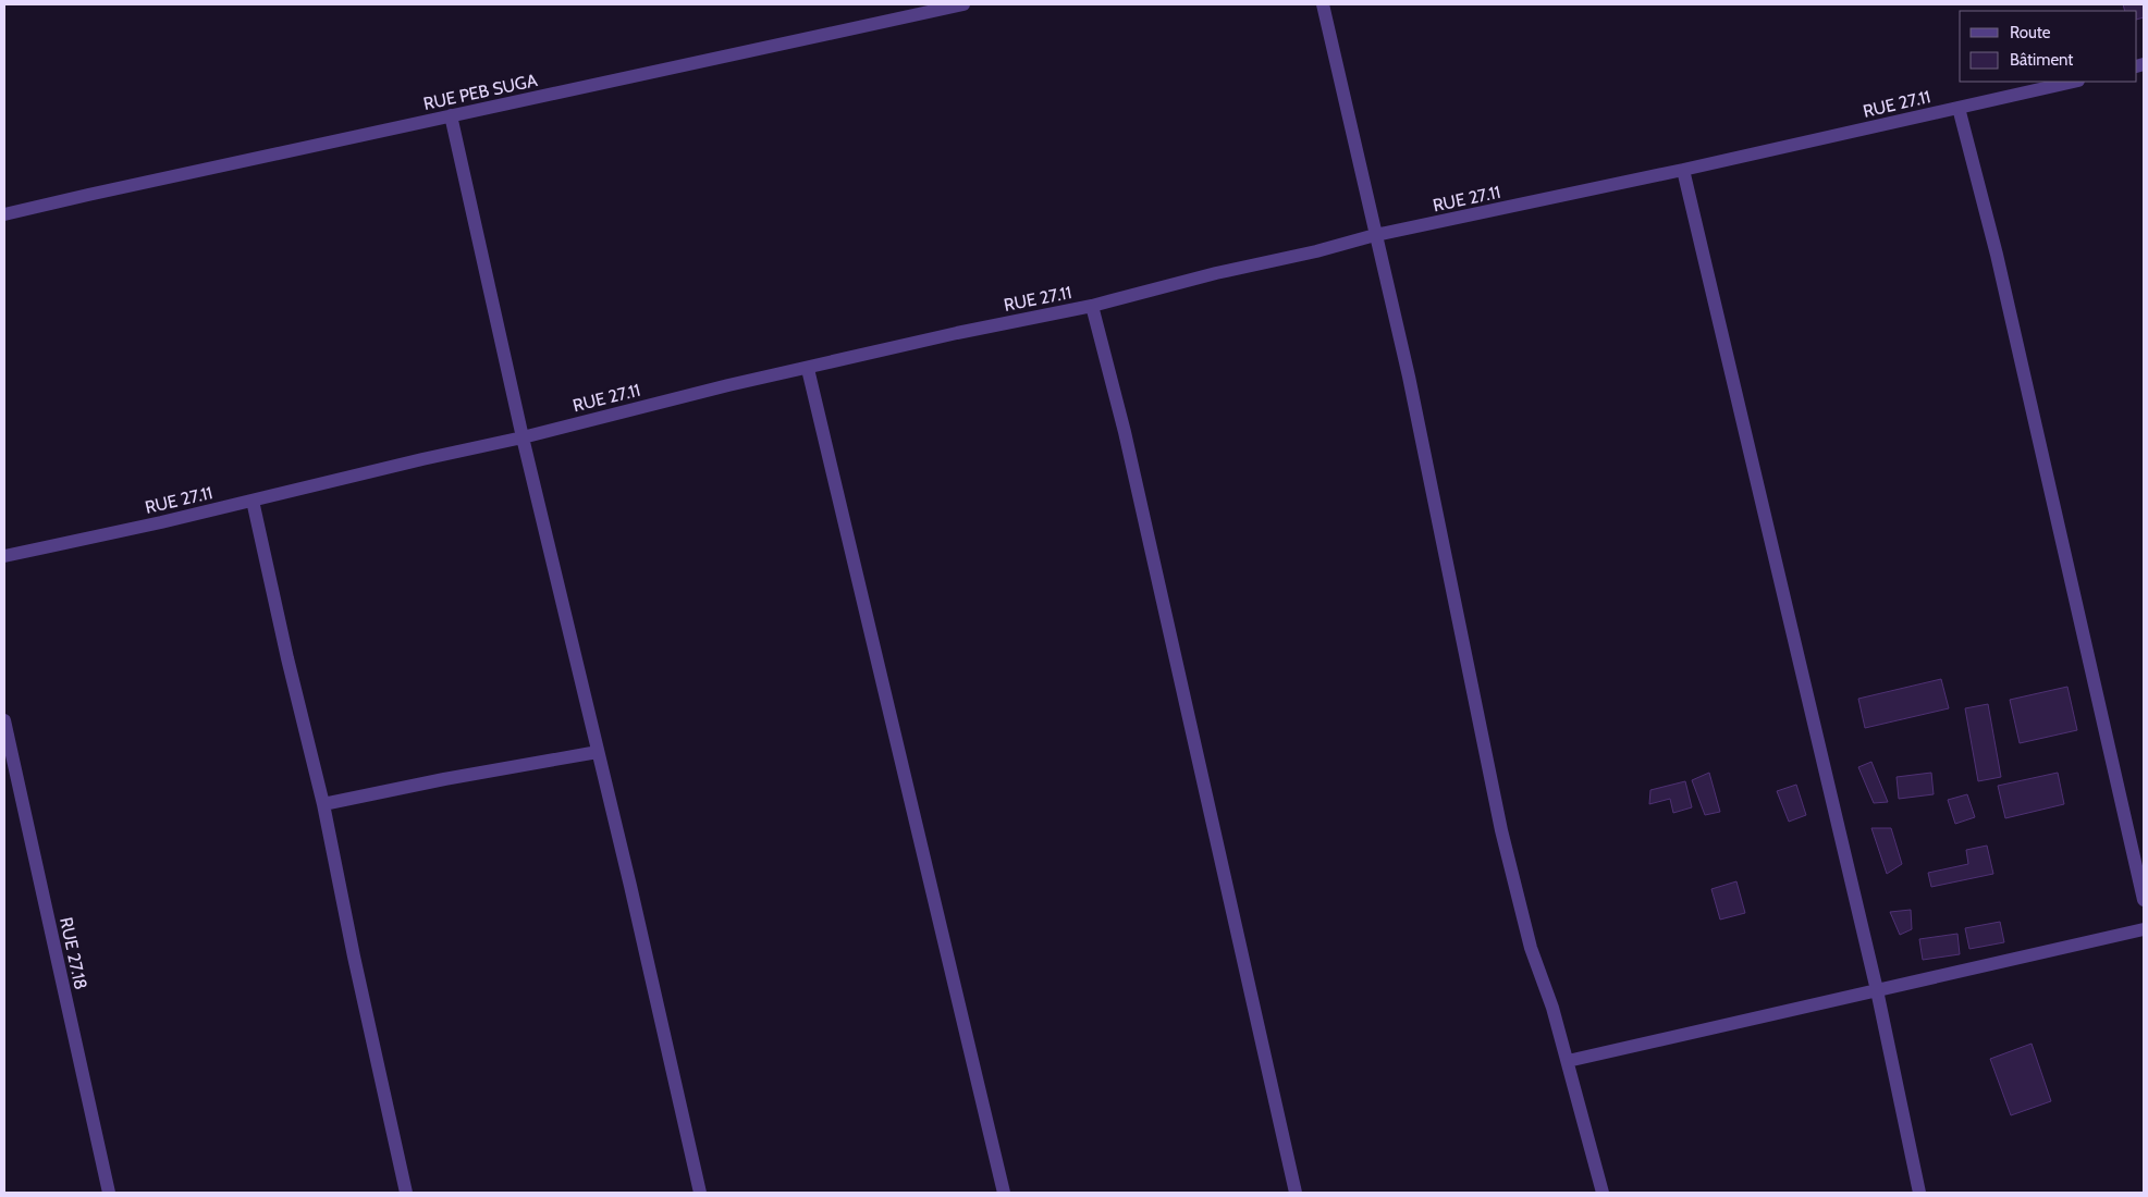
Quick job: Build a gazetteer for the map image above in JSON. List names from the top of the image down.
{
  "streets": {
    "street": ["RUE PEB SUGA", "RUE 27.11", "RUE 27.18"]
  },
  "legend": ["Route", "Bâtiment"]
}
